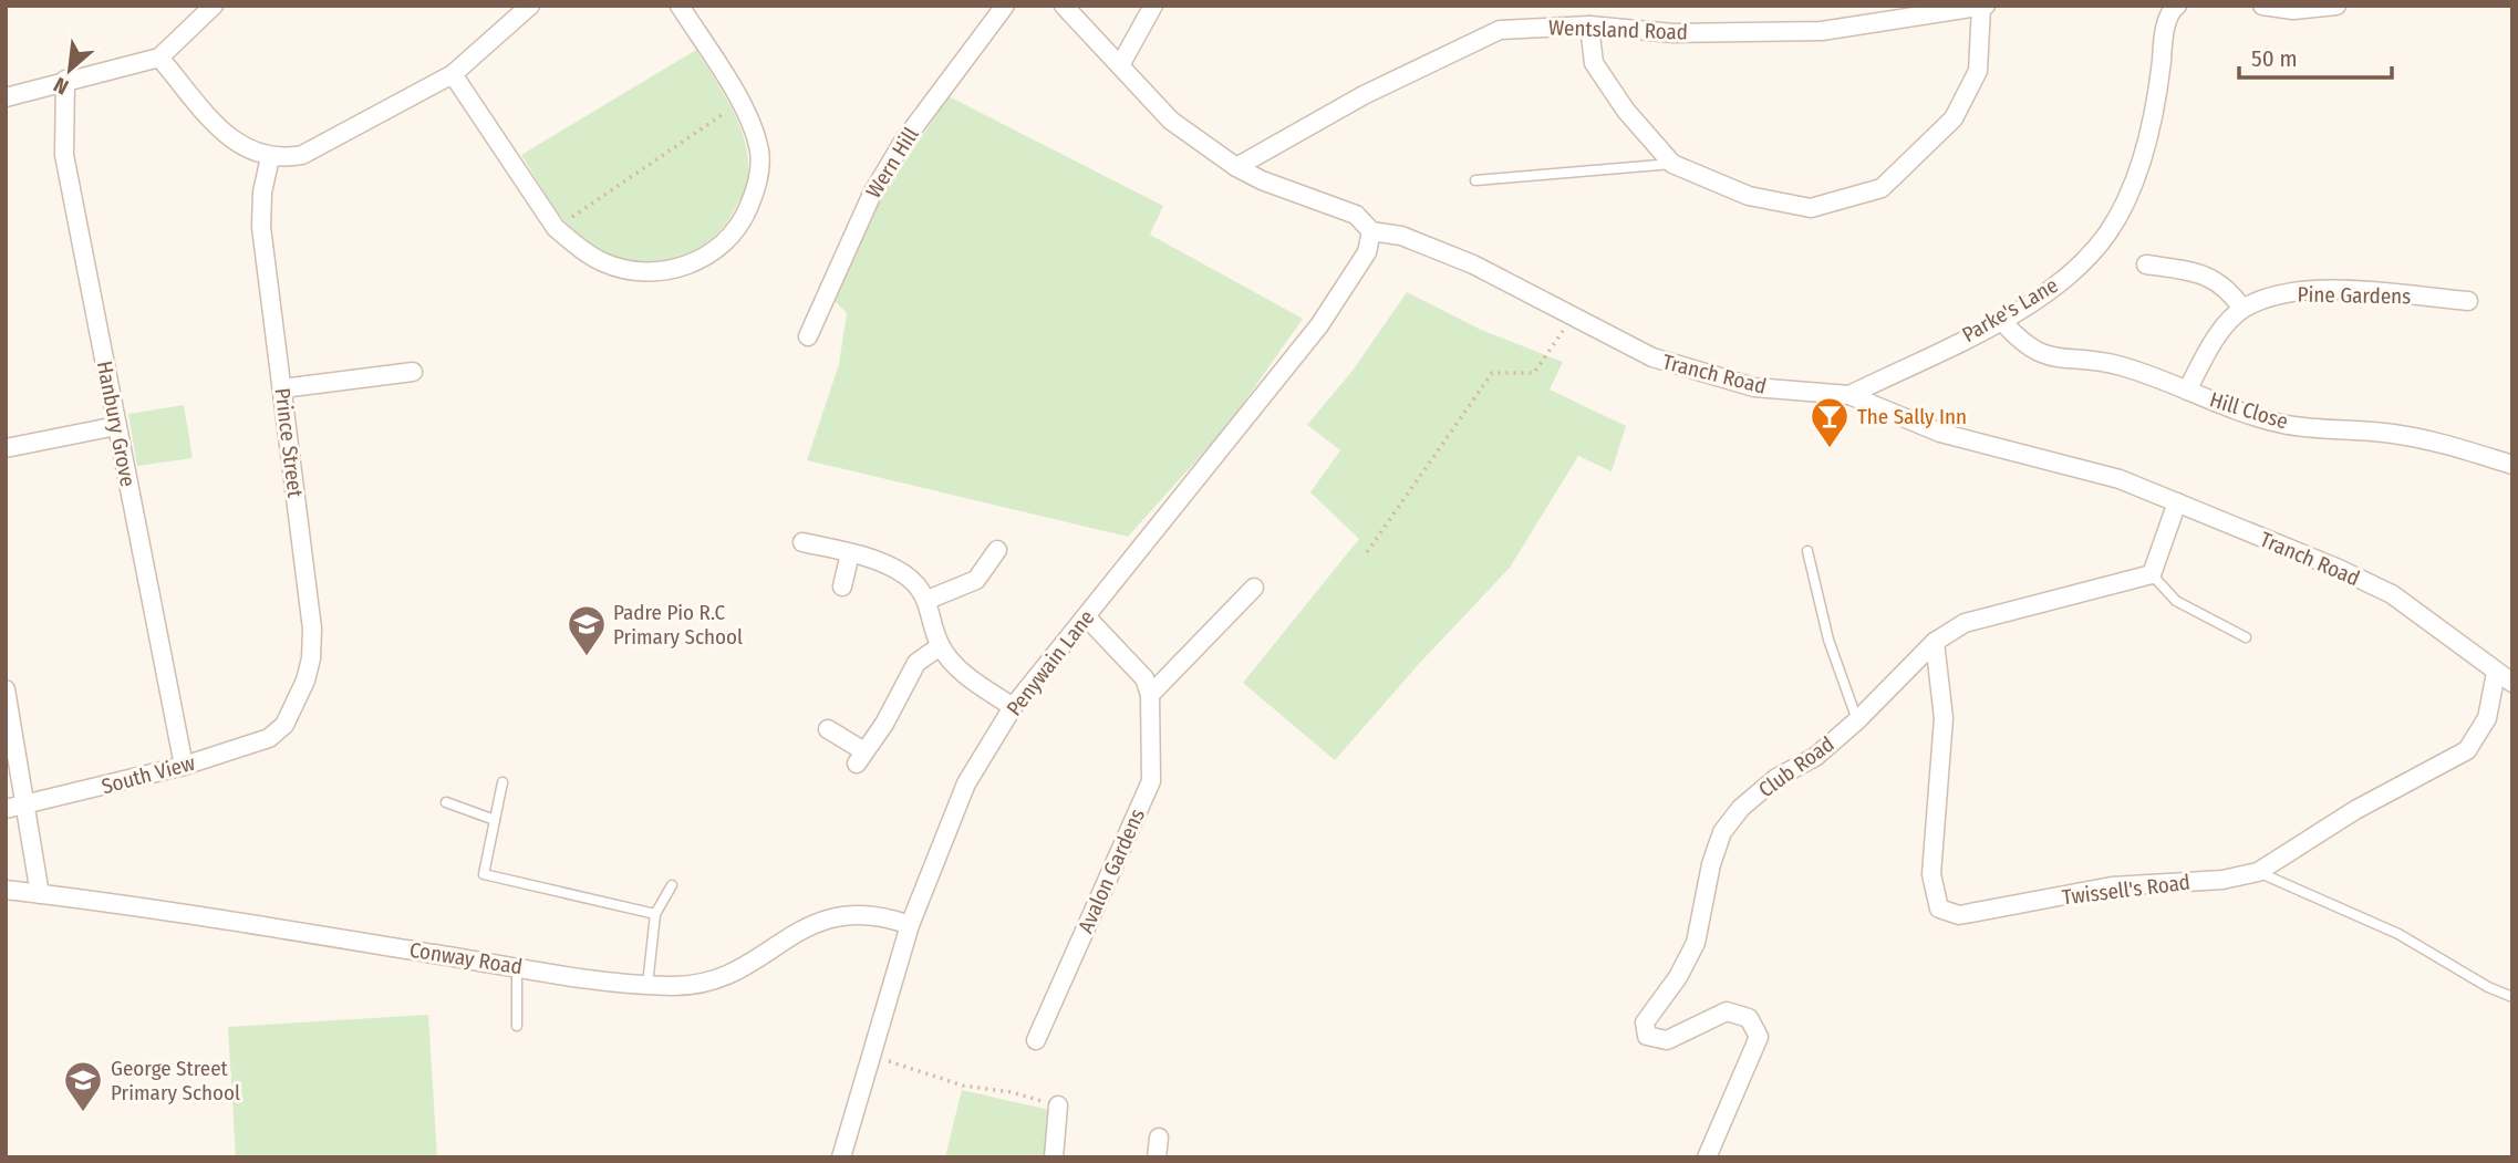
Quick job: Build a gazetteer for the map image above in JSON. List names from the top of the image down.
{
  "streets": {
    "street": [
      "Wentsland Road",
      "Wern Hill",
      "Pine Gardens",
      "Parke's Lane",
      "Tranch Road",
      "Hill Close",
      "Hanbury Grove",
      "Prince Street",
      "Penywain Lane",
      "Club Road",
      "South View",
      "Avalon Gardens",
      "Twissell's Road",
      "Conway Road"
    ]
  },
  "crossings": [
    ["Wentsland Road", "Tranch Road"],
    ["Pine Gardens", "Hill Close"],
    ["Parke's Lane", "Tranch Road"],
    ["Parke's Lane", "Hill Close"],
    ["Tranch Road", "Penywain Lane"],
    ["Tranch Road", "Twissell's Road"],
    ["Hanbury Grove", "South View"],
    ["Prince Street", "South View"],
    ["Penywain Lane", "Conway Road"],
    ["Club Road", "Twissell's Road"]
  ],
  "places": {
    "bar": ["The Sally Inn"],
    "school or university": ["Padre Pio R.C Primary School", "George Street Primary School"]
  },
  "scale_bar": "50 m",
  "north": "bottom left"
}
